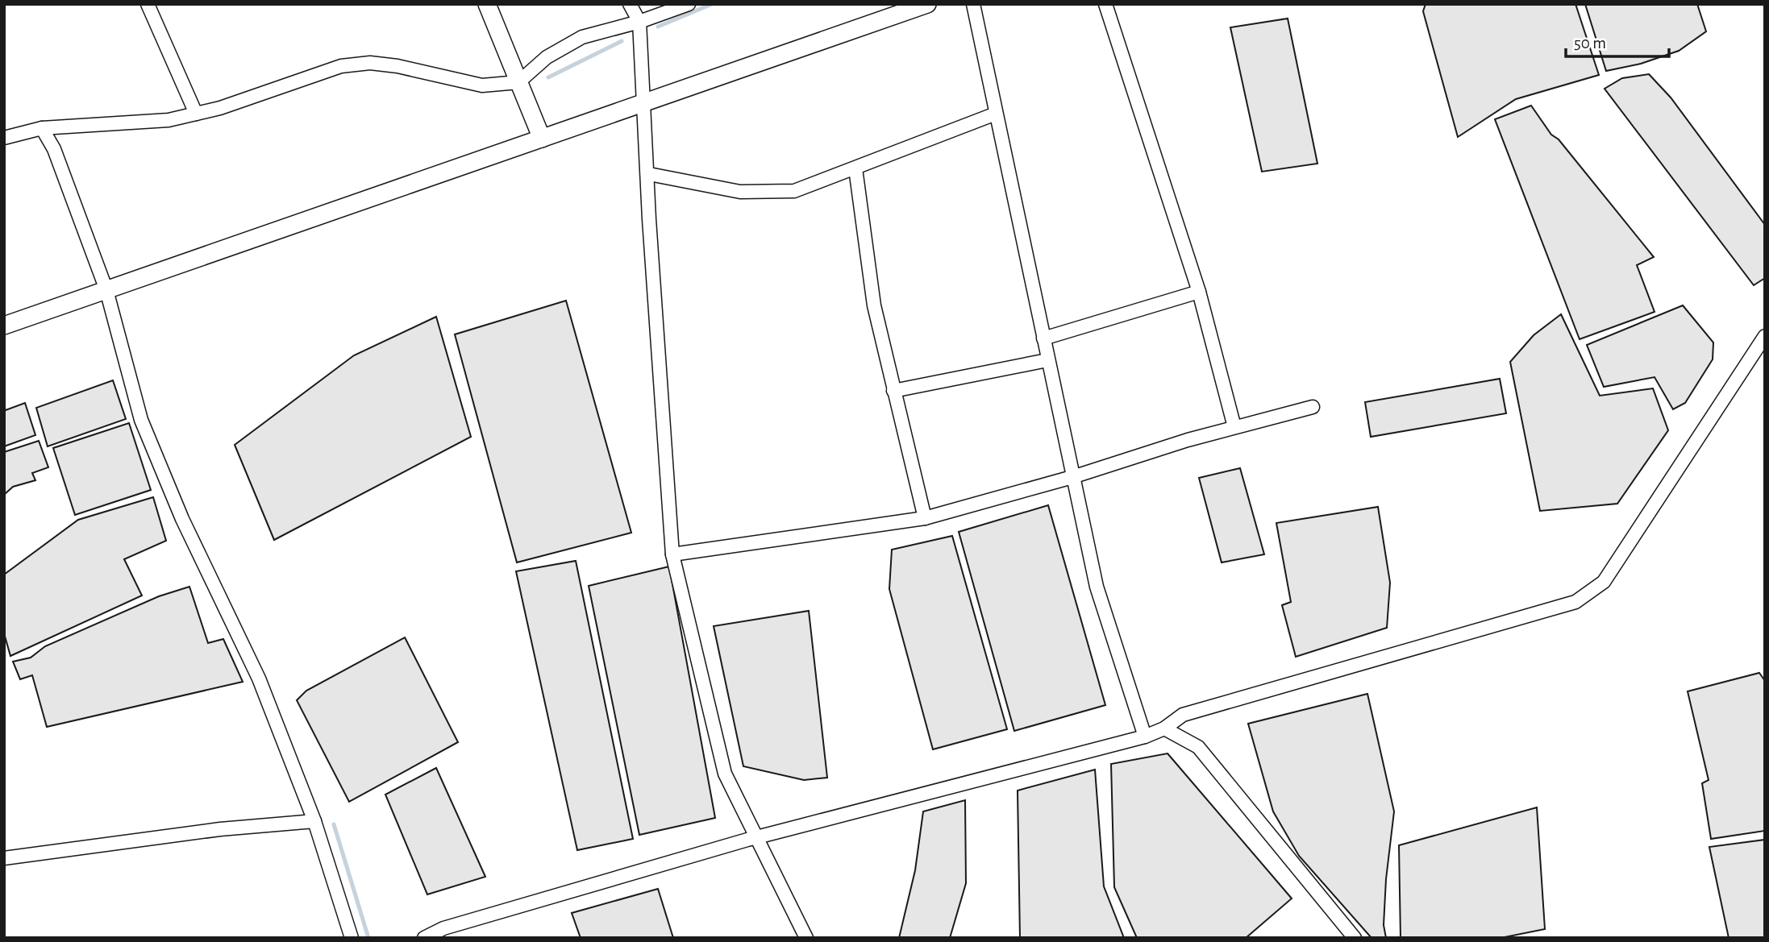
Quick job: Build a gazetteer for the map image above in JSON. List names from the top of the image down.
{
  "scale_bar": "50 m"
}
